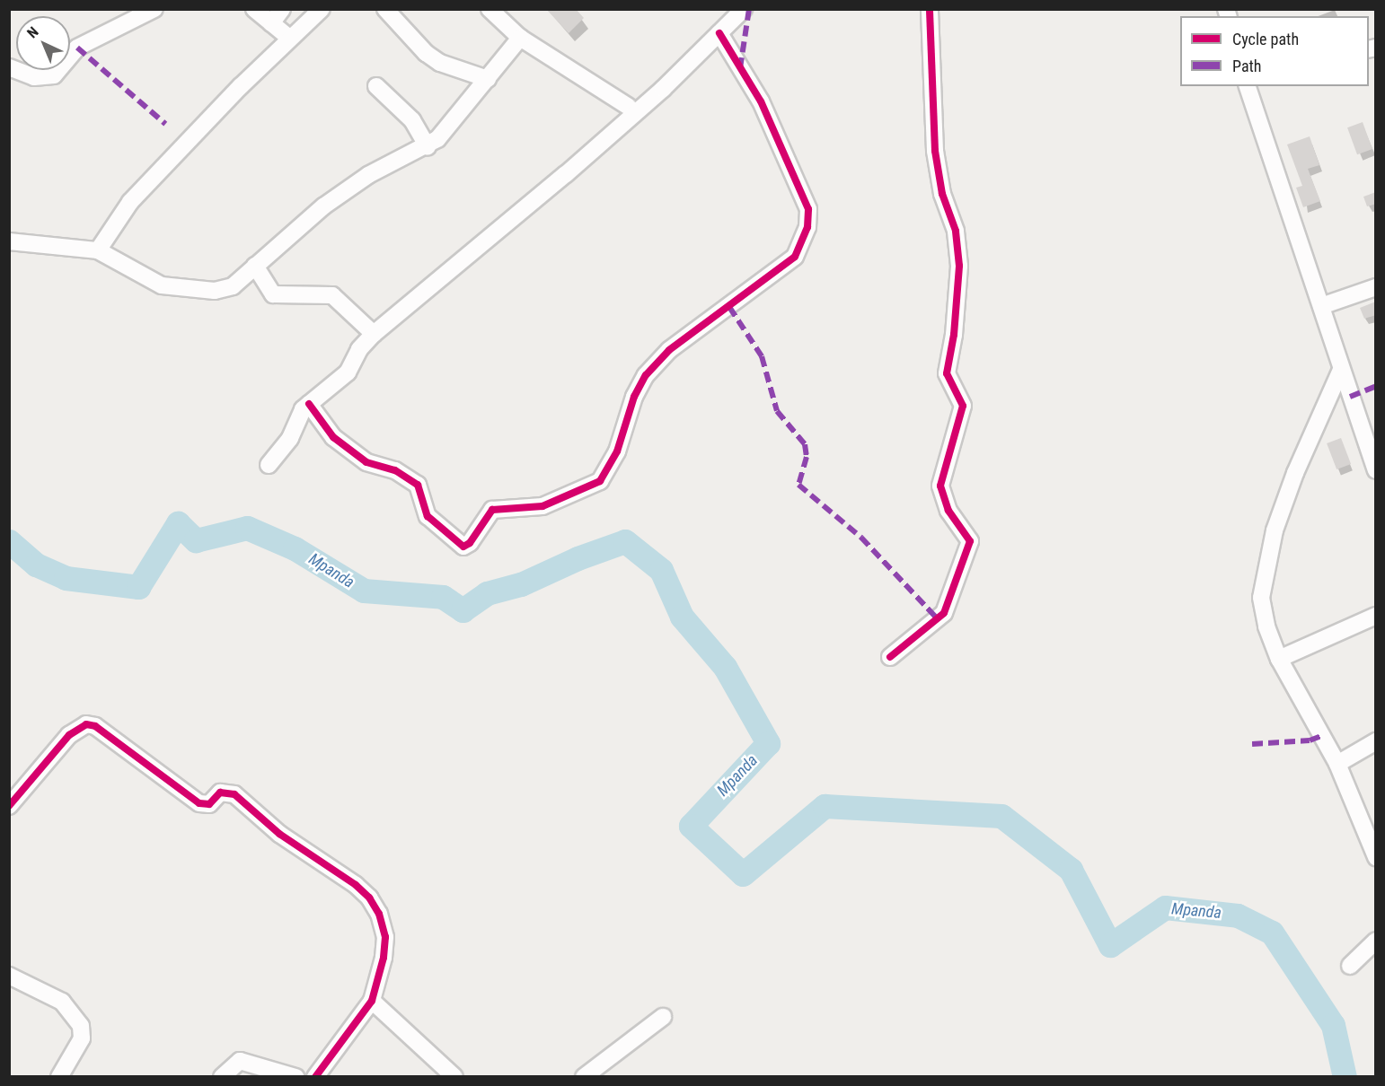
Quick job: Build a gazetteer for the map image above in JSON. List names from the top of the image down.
{
  "water": ["Mpanda"],
  "legend": ["Cycle path", "Path"],
  "north": "top left"
}
